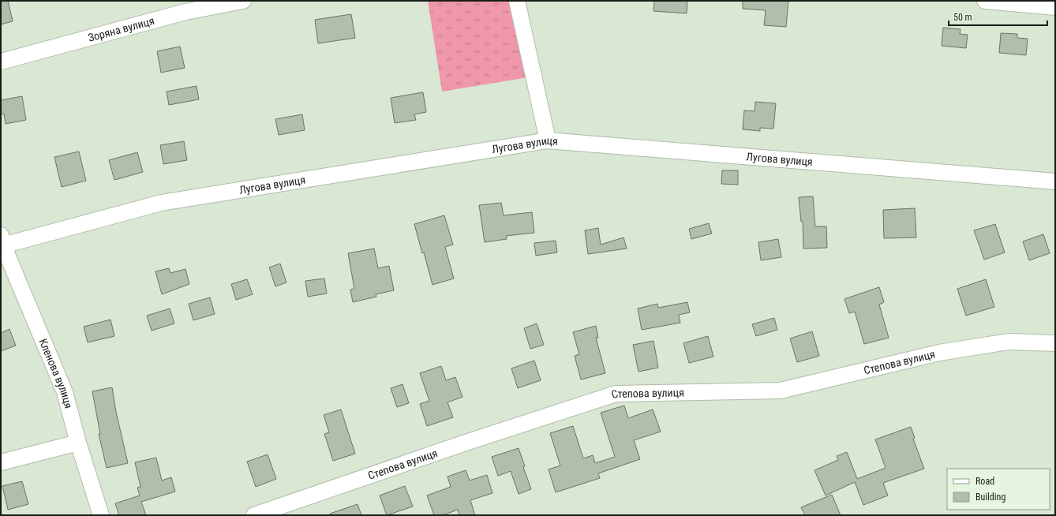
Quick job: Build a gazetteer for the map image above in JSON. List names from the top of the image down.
{
  "streets": {
    "street": [
      "Зоряна вулиця",
      "Лугова вулиця",
      "Степова вулиця",
      "Кленова вулиця"
    ]
  },
  "crossings": [
    ["Лугова вулиця", "Кленова вулиця"]
  ],
  "legend": ["Road", "Building"],
  "scale_bar": "50 m"
}
